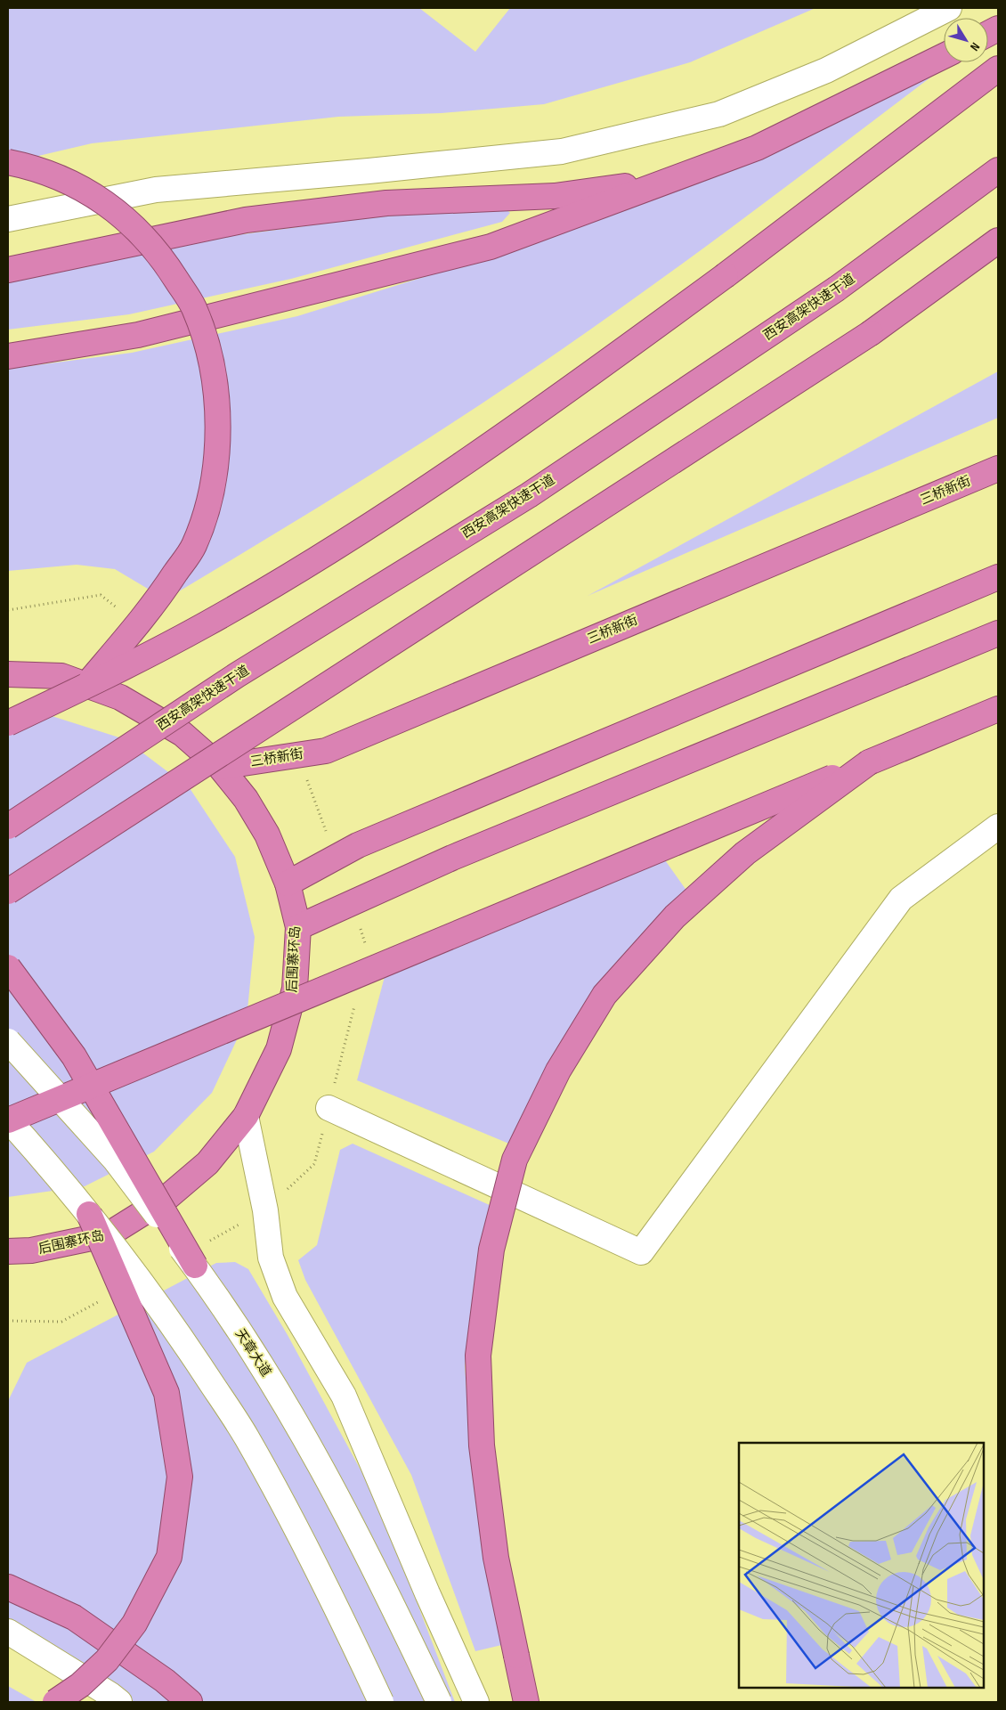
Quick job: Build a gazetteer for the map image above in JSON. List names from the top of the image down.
{
  "streets": {
    "highway": ["西安高架快速干道", "三桥新街", "后围寨环岛"],
    "street": ["天章大道"]
  },
  "crossings": [
    ["三桥新街", "后围寨环岛"]
  ],
  "north": "bottom right"
}
